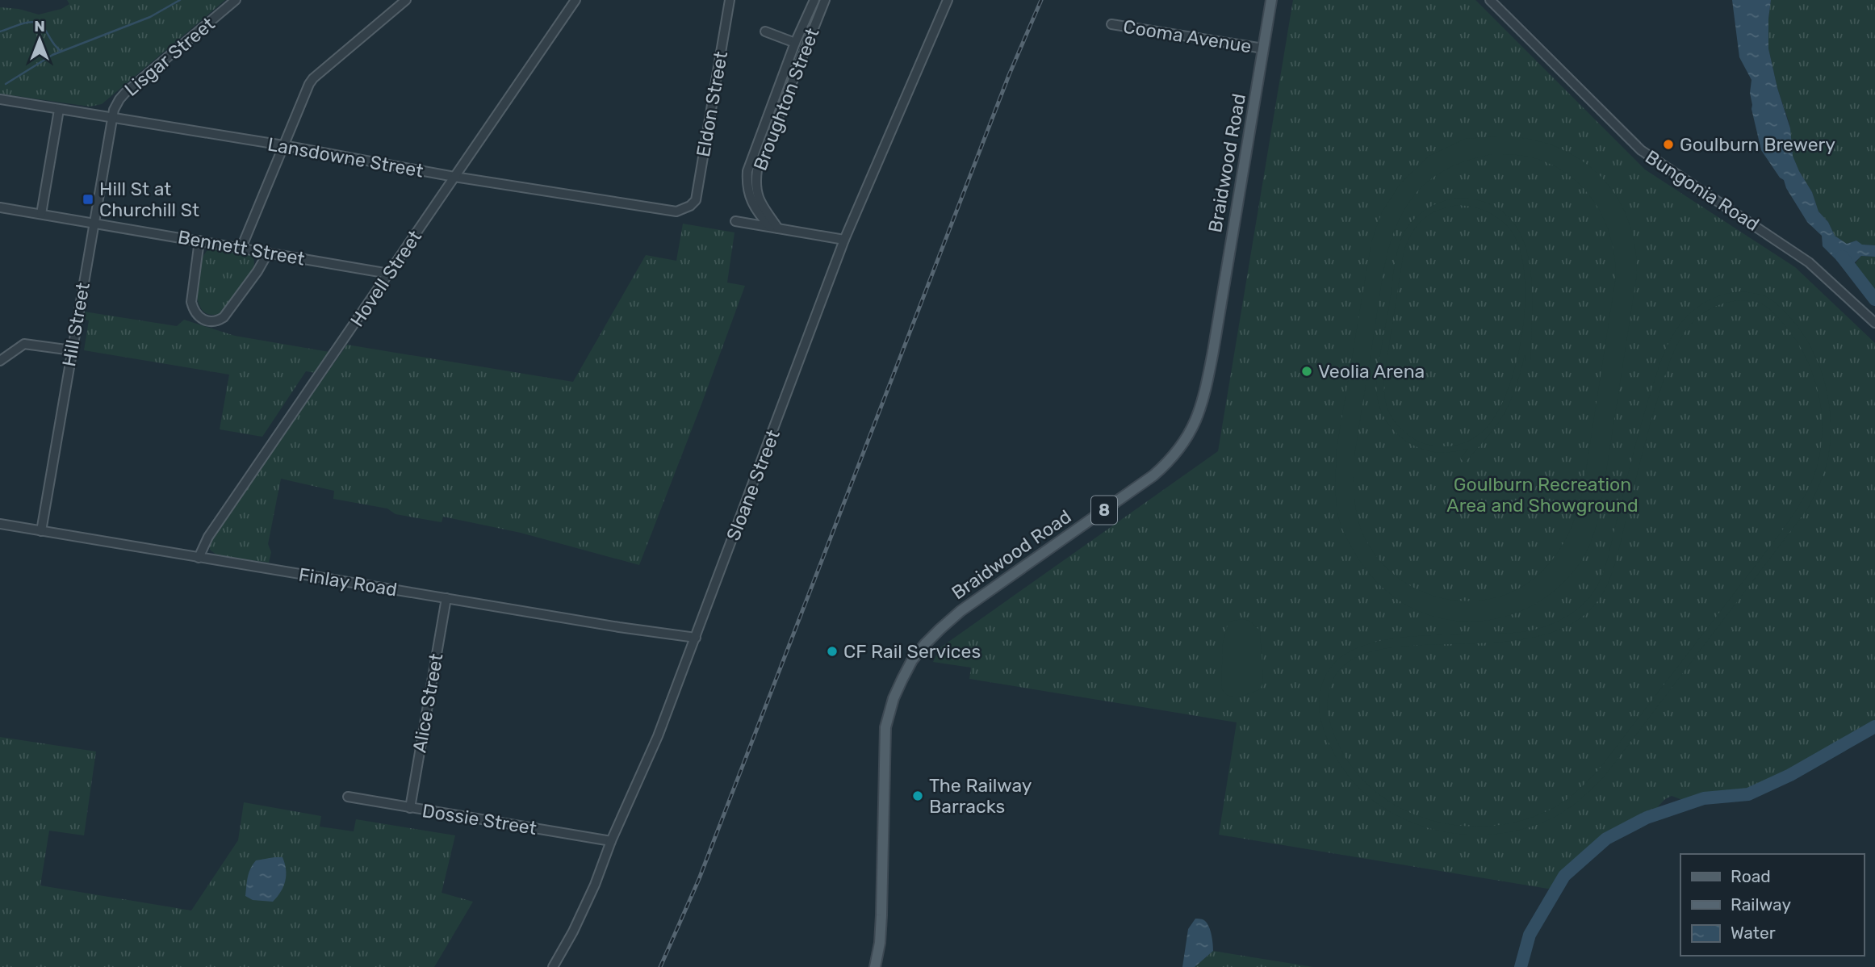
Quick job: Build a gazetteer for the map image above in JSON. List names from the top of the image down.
{
  "streets": {
    "main road": ["Braidwood Road", "8"],
    "street": [
      "Cooma Avenue",
      "Lisgar Street",
      "Broughton Street",
      "Eldon Street",
      "Lansdowne Street",
      "Bungonia Road",
      "Bennett Street",
      "Hovell Street",
      "Hill Street",
      "Sloane Street",
      "Finlay Road",
      "Alice Street",
      "Dossie Street"
    ]
  },
  "crossings": [
    ["Cooma Avenue", "Braidwood Road"],
    ["Lisgar Street", "Lansdowne Street"],
    ["Lisgar Street", "Hill Street"],
    ["Eldon Street", "Lansdowne Street"],
    ["Lansdowne Street", "Hovell Street"],
    ["Lansdowne Street", "Hill Street"],
    ["Bennett Street", "Hovell Street"],
    ["Bennett Street", "Hill Street"],
    ["Hovell Street", "Finlay Road"],
    ["Hill Street", "Finlay Road"],
    ["Sloane Street", "Finlay Road"],
    ["Sloane Street", "Dossie Street"],
    ["Finlay Road", "Alice Street"],
    ["Alice Street", "Dossie Street"]
  ],
  "parks": ["Goulburn Recreation Area and Showground"],
  "places": {
    "other": [
      "Goulburn Brewery",
      "Veolia Arena",
      "CF Rail Services",
      "The Railway Barracks"
    ],
    "transit": ["Hill St at Churchill St"]
  },
  "legend": ["Road", "Railway", "Water"],
  "north": "top"
}
